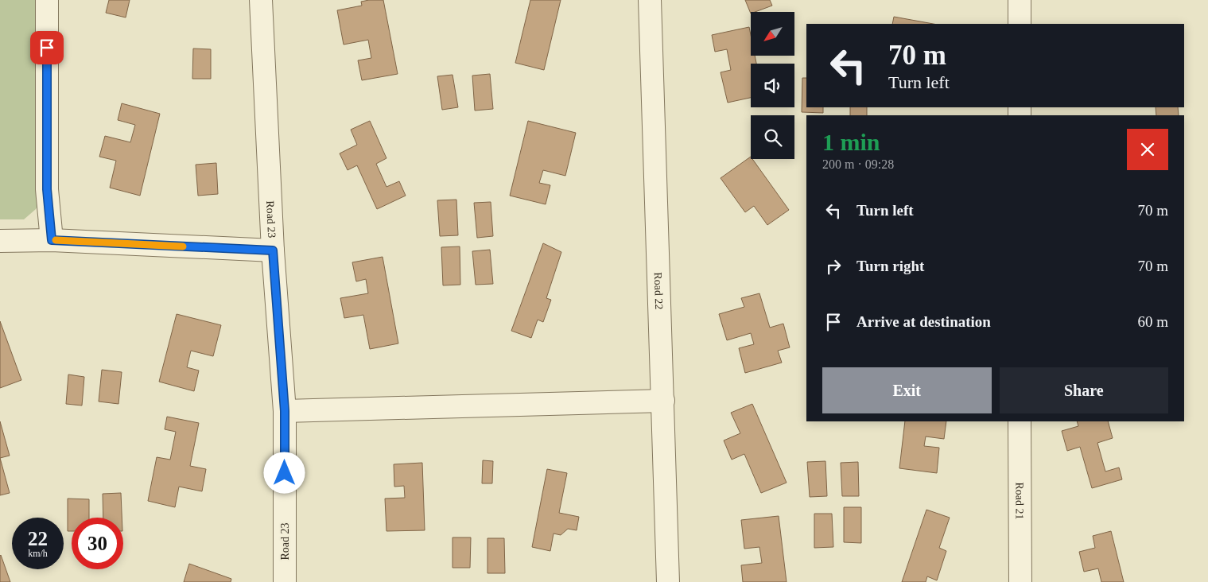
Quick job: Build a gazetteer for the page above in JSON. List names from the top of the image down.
{
  "streets": {
    "street": ["Road 23", "Road 22", "Road 21"]
  },
  "north": "bottom left",
  "page": {
    "turn": ["70 m", "Turn left"],
    "heading": ["1 min", "200 m · 09:28"],
    "list": [
      {
        "name": "Turn left",
        "value": "70 m"
      },
      {
        "name": "Turn right",
        "value": "70 m"
      },
      {
        "name": "Arrive at destination",
        "value": "60 m"
      }
    ],
    "buttons": ["Exit", "Share"],
    "speed": "22 km/h",
    "limit": "30"
  }
}
